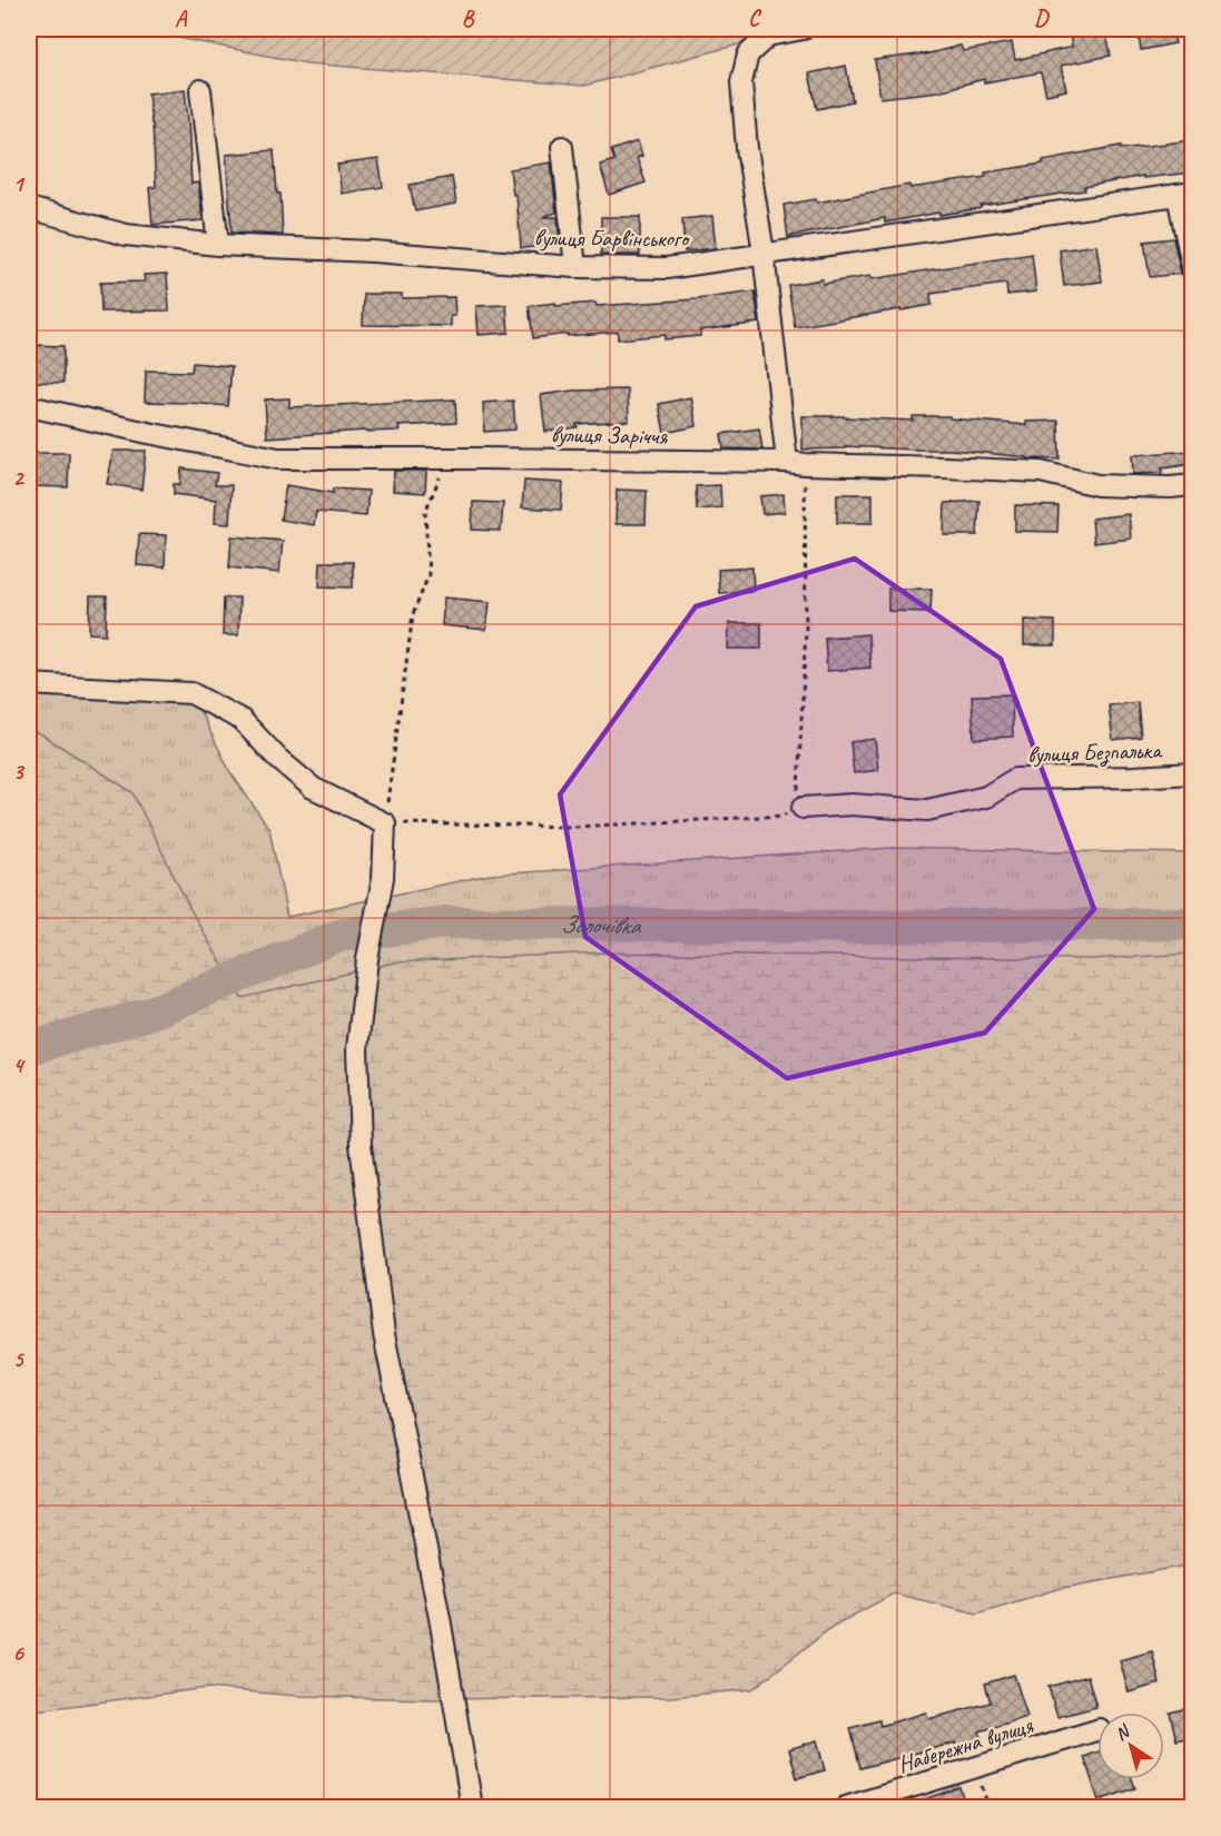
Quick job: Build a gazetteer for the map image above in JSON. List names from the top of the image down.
{
  "streets": {
    "street": [
      "вулиця Барвінського",
      "вулиця Заріччя",
      "вулиця Безпалька",
      "Набережна вулиця"
    ]
  },
  "water": ["Золочівка"],
  "north": "top left",
  "grid": {
    "columns": [
      "A",
      "B",
      "C",
      "D"
    ],
    "rows": [
      "1",
      "2",
      "3",
      "4",
      "5",
      "6"
    ]
  }
}
